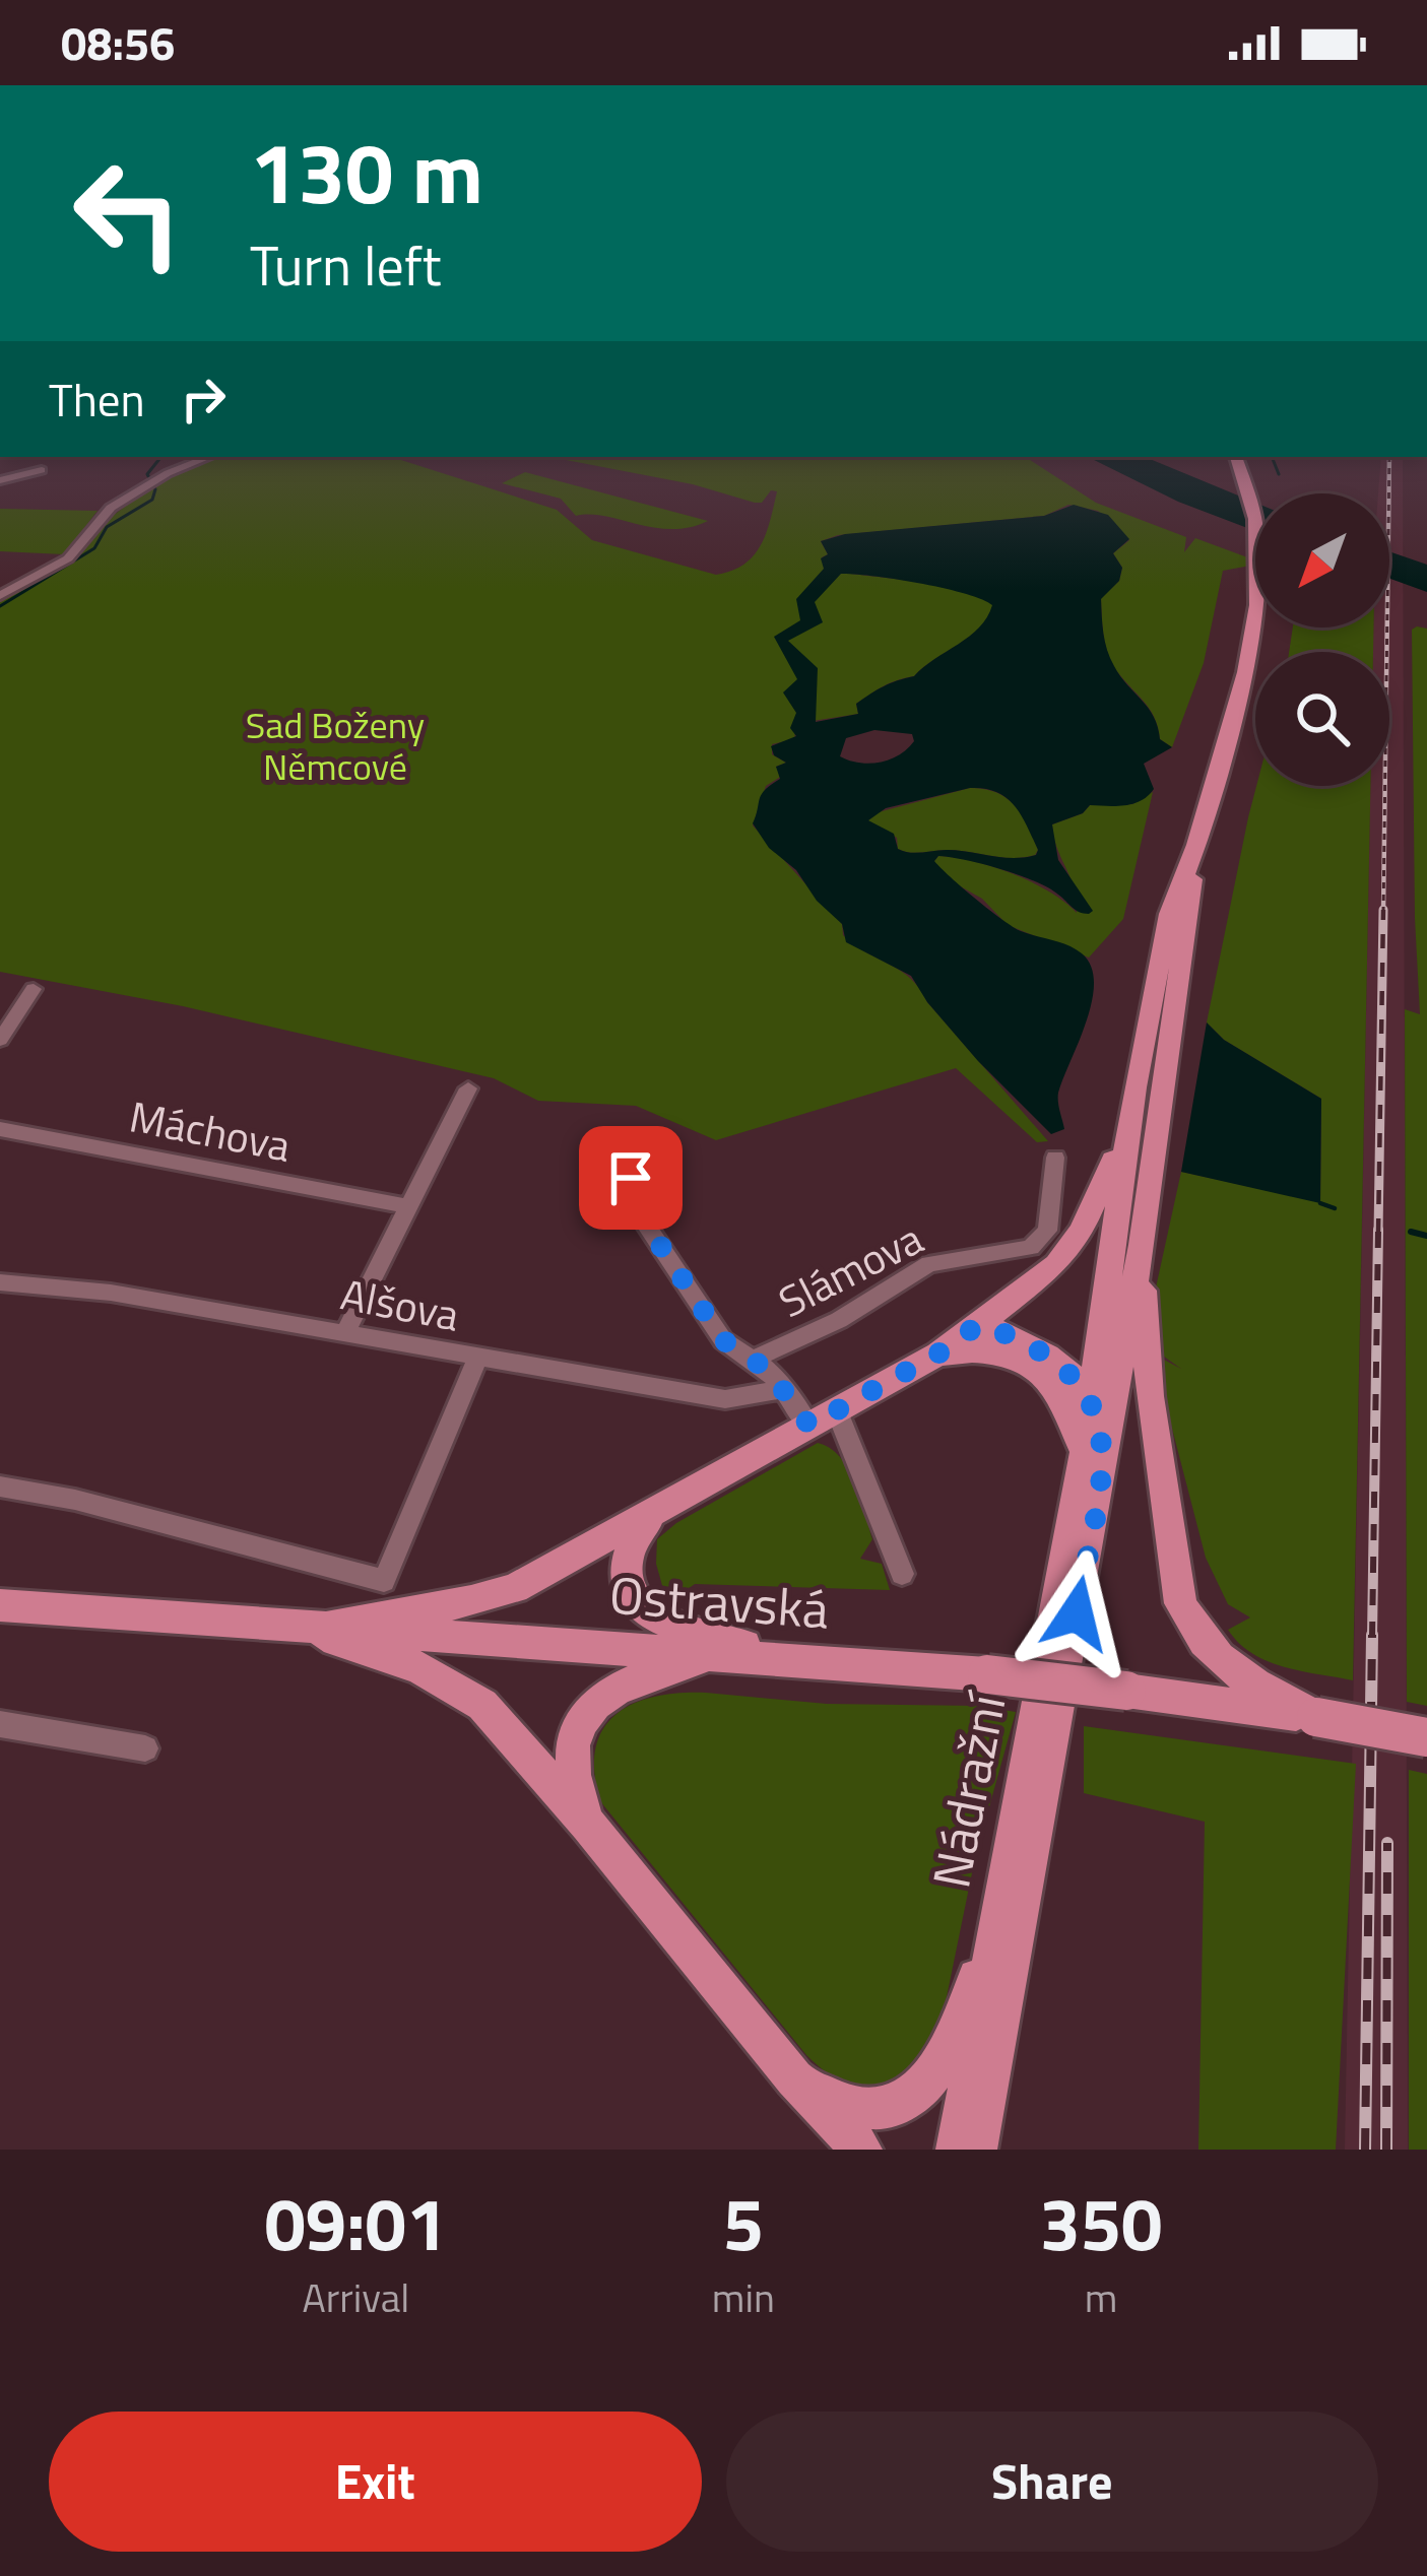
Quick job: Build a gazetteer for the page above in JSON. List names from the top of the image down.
{
  "streets": {
    "main road": ["Ostravská", "Nádražní"],
    "street": ["Máchova", "Slámova", "Alšova"]
  },
  "crossings": [
    ["Slámova", "Alšova"]
  ],
  "parks": ["Sad Boženy Němcové"],
  "north": "bottom left",
  "page": {
    "status": "08:56",
    "turn": ["130 m", "Turn left"],
    "then": "Then",
    "eta": [
      "09:01",
      "Arrival",
      "5",
      "min",
      "350",
      "m"
    ],
    "buttons": ["Exit", "Share"]
  }
}
